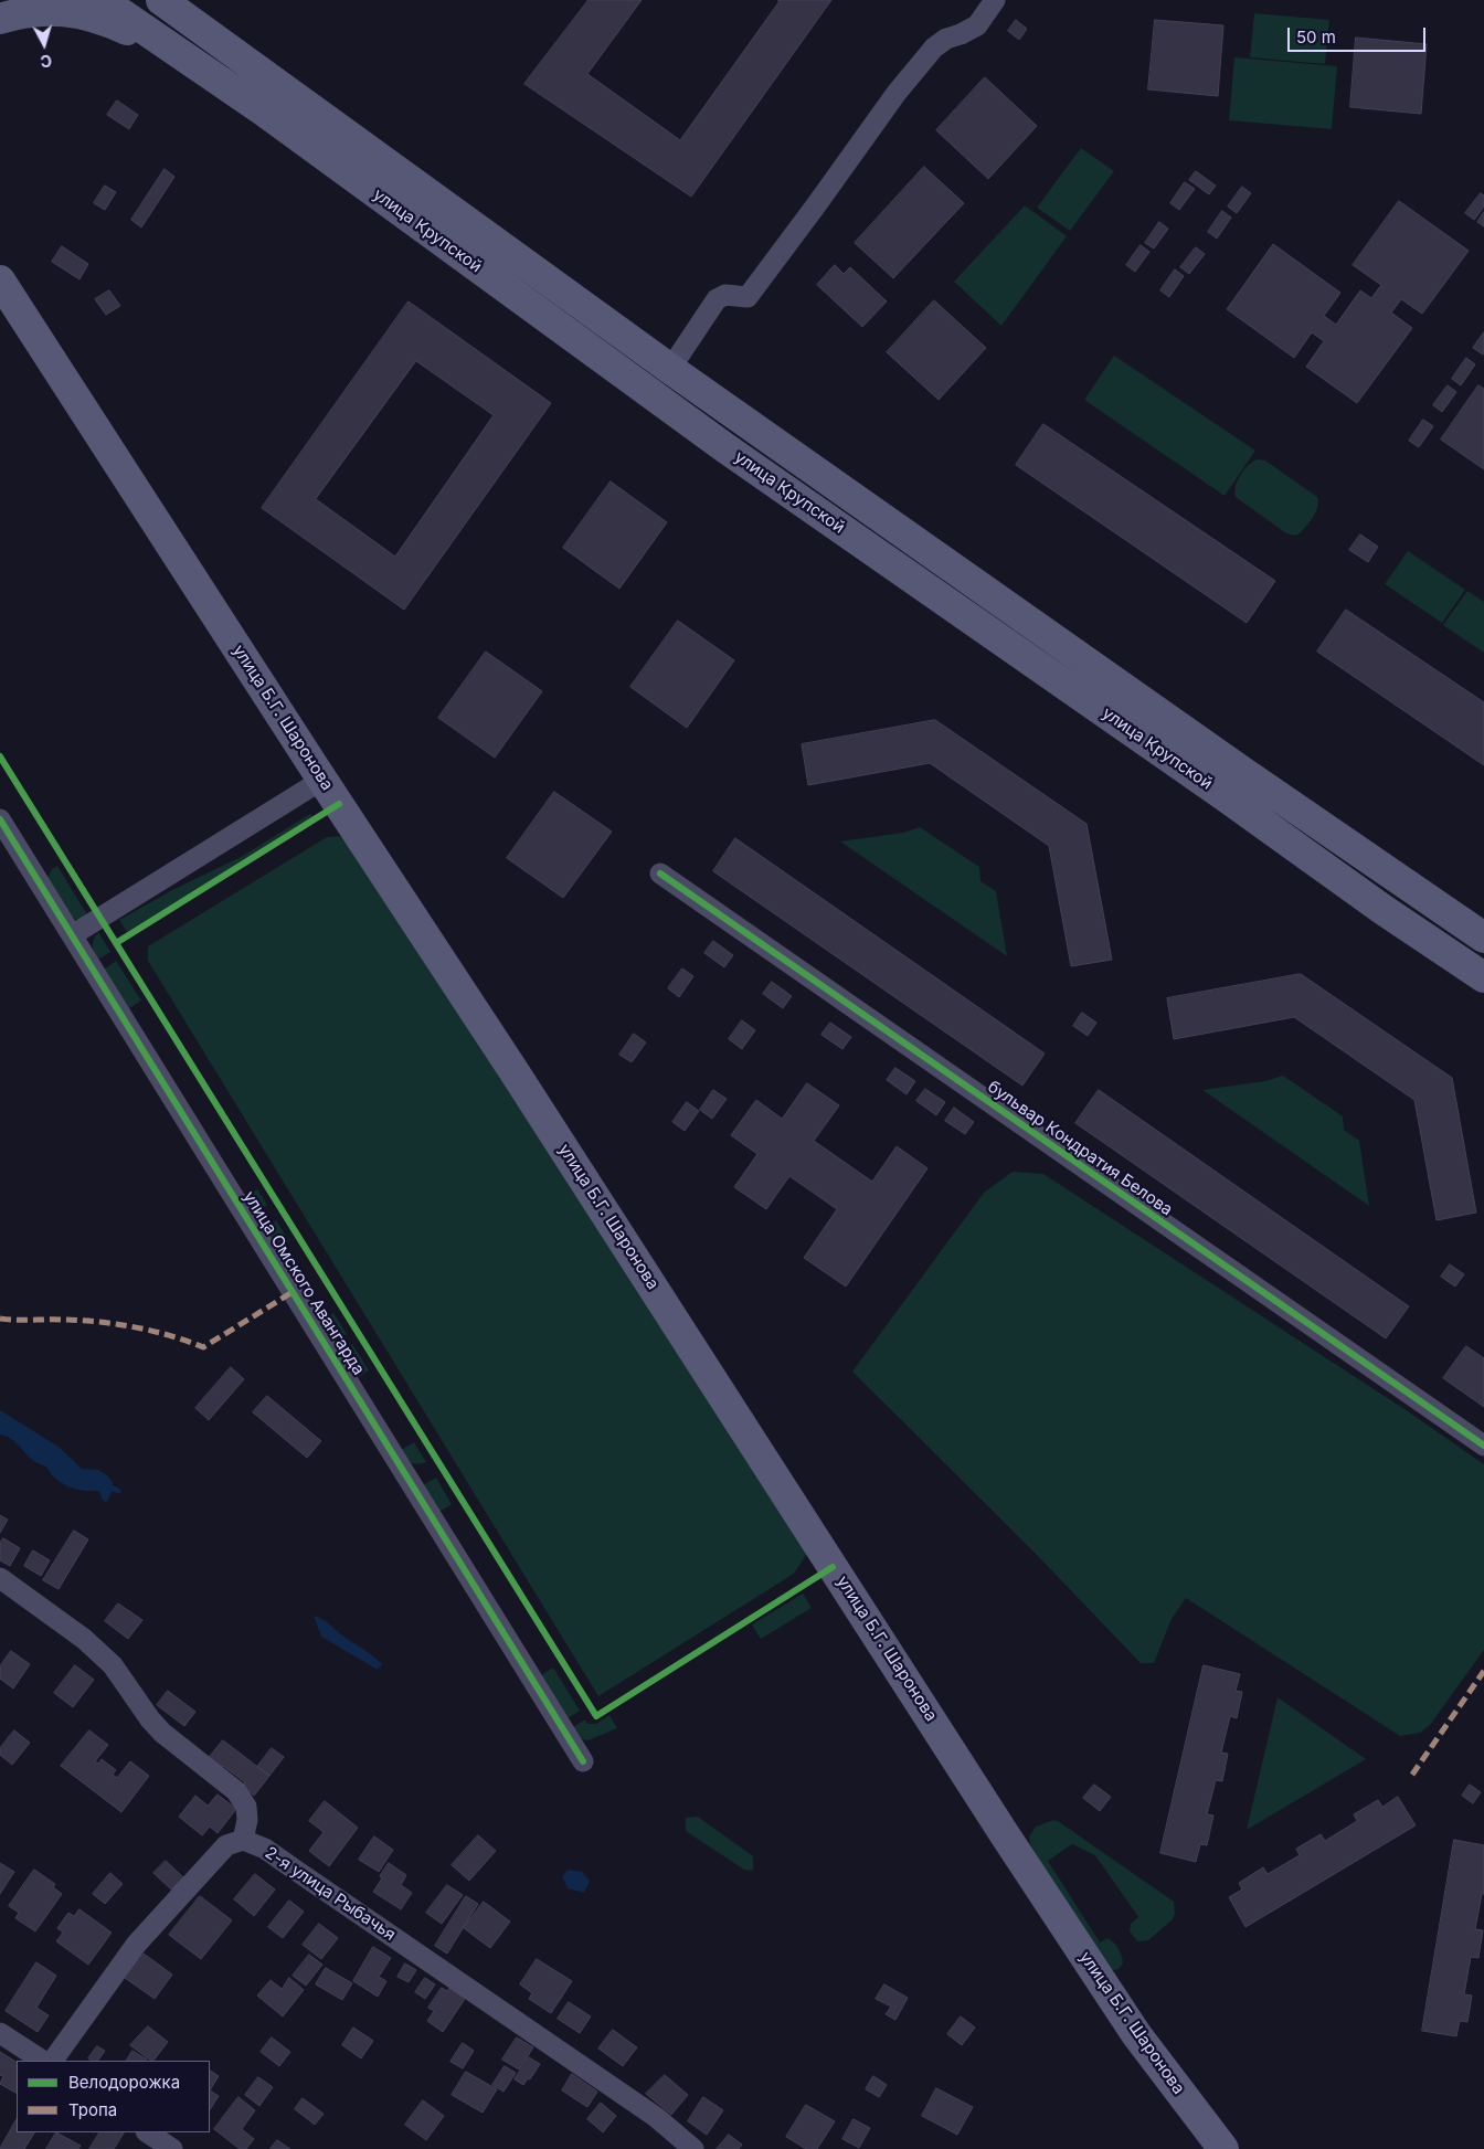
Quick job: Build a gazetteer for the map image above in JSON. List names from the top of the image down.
{
  "streets": {
    "main road": ["улица Крупской", "улица Б.Г. Шаронова"],
    "street": ["бульвар Кондратия Белова", "улица Омского Авангарда", "2-я улица Рыбачья"]
  },
  "legend": ["Велодорожка", "Тропа"],
  "scale_bar": "50 m",
  "north": "bottom"
}
